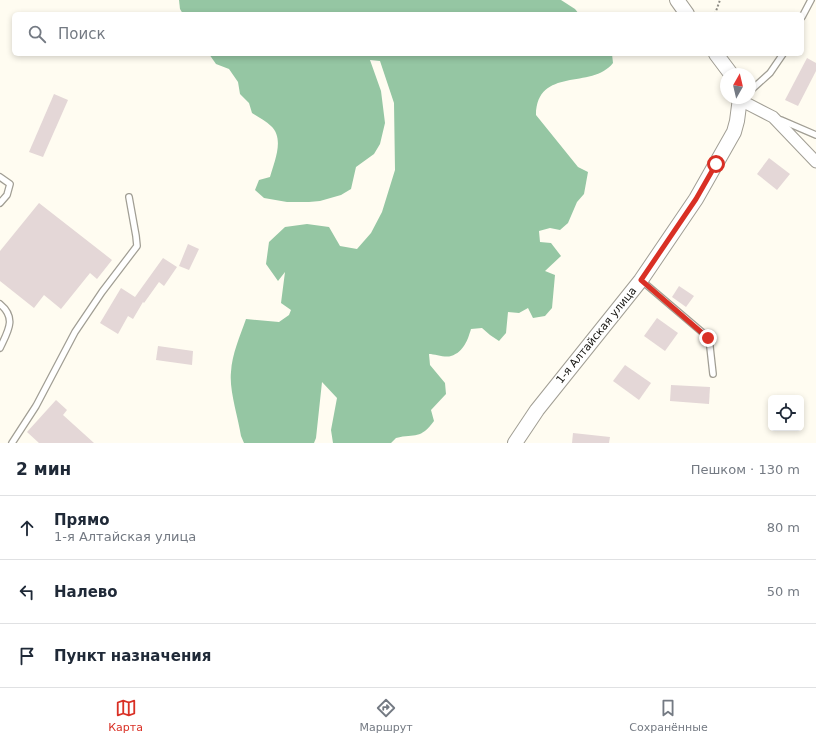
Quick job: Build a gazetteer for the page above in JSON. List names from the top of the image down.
{
  "streets": {
    "street": ["1-я Алтайская улица"]
  },
  "north": "top",
  "page": {
    "search": "Поиск",
    "heading": ["2 мин", "Пешком · 130 m"],
    "list": [
      ["Прямо", "1-я Алтайская улица", "80 m"],
      ["Налево", "50 m"],
      "Пункт назначения"
    ],
    "nav": ["Карта", "Маршрут", "Сохранённые"]
  }
}
